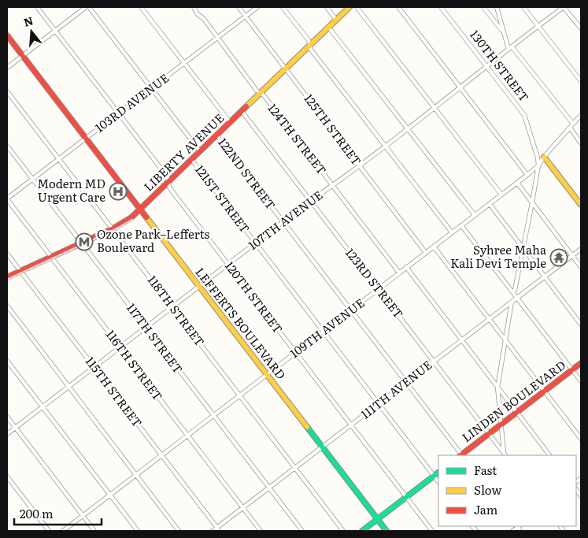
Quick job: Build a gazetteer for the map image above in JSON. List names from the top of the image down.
{
  "streets": {
    "street": [
      "130TH STREET",
      "103RD AVENUE",
      "125TH STREET",
      "124TH STREET",
      "LIBERTY AVENUE",
      "122ND STREET",
      "121ST STREET",
      "107TH AVENUE",
      "123RD STREET",
      "120TH STREET",
      "118TH STREET",
      "LEFFERTS BOULEVARD",
      "109TH AVENUE",
      "117TH STREET",
      "116TH STREET",
      "111TH AVENUE",
      "115TH STREET",
      "LINDEN BOULEVARD"
    ]
  },
  "crossings": [
    ["130TH STREET", "107TH AVENUE"],
    ["130TH STREET", "109TH AVENUE"],
    ["103RD AVENUE", "125TH STREET"],
    ["103RD AVENUE", "124TH STREET"],
    ["103RD AVENUE", "121ST STREET"],
    ["103RD AVENUE", "120TH STREET"],
    ["103RD AVENUE", "118TH STREET"],
    ["103RD AVENUE", "LEFFERTS BOULEVARD"],
    ["103RD AVENUE", "117TH STREET"],
    ["103RD AVENUE", "116TH STREET"],
    ["125TH STREET", "LIBERTY AVENUE"],
    ["125TH STREET", "107TH AVENUE"],
    ["125TH STREET", "109TH AVENUE"],
    ["124TH STREET", "LIBERTY AVENUE"],
    ["124TH STREET", "107TH AVENUE"],
    ["124TH STREET", "109TH AVENUE"],
    ["LIBERTY AVENUE", "122ND STREET"],
    ["LIBERTY AVENUE", "121ST STREET"],
    ["LIBERTY AVENUE", "123RD STREET"],
    ["LIBERTY AVENUE", "120TH STREET"],
    ["LIBERTY AVENUE", "118TH STREET"],
    ["LIBERTY AVENUE", "LEFFERTS BOULEVARD"],
    ["LIBERTY AVENUE", "117TH STREET"],
    ["LIBERTY AVENUE", "116TH STREET"],
    ["LIBERTY AVENUE", "115TH STREET"],
    ["122ND STREET", "107TH AVENUE"],
    ["122ND STREET", "109TH AVENUE"],
    ["122ND STREET", "111TH AVENUE"],
    ["121ST STREET", "107TH AVENUE"],
    ["121ST STREET", "109TH AVENUE"],
    ["121ST STREET", "111TH AVENUE"],
    ["107TH AVENUE", "123RD STREET"],
    ["107TH AVENUE", "120TH STREET"],
    ["107TH AVENUE", "118TH STREET"],
    ["107TH AVENUE", "LEFFERTS BOULEVARD"],
    ["107TH AVENUE", "117TH STREET"],
    ["107TH AVENUE", "116TH STREET"],
    ["107TH AVENUE", "115TH STREET"],
    ["123RD STREET", "109TH AVENUE"],
    ["123RD STREET", "111TH AVENUE"],
    ["123RD STREET", "LINDEN BOULEVARD"],
    ["120TH STREET", "109TH AVENUE"],
    ["120TH STREET", "111TH AVENUE"],
    ["118TH STREET", "109TH AVENUE"],
    ["118TH STREET", "111TH AVENUE"],
    ["LEFFERTS BOULEVARD", "109TH AVENUE"],
    ["LEFFERTS BOULEVARD", "111TH AVENUE"],
    ["109TH AVENUE", "117TH STREET"],
    ["109TH AVENUE", "116TH STREET"],
    ["109TH AVENUE", "115TH STREET"],
    ["117TH STREET", "111TH AVENUE"],
    ["116TH STREET", "111TH AVENUE"],
    ["111TH AVENUE", "115TH STREET"]
  ],
  "places": {
    "hospital": ["Modern MD Urgent Care"],
    "metro station": ["Ozone Park–Lefferts Boulevard"],
    "temple": ["Syhree Maha Kali Devi Temple"]
  },
  "legend": ["Fast", "Slow", "Jam"],
  "scale_bar": "200 m",
  "north": "top"
}
